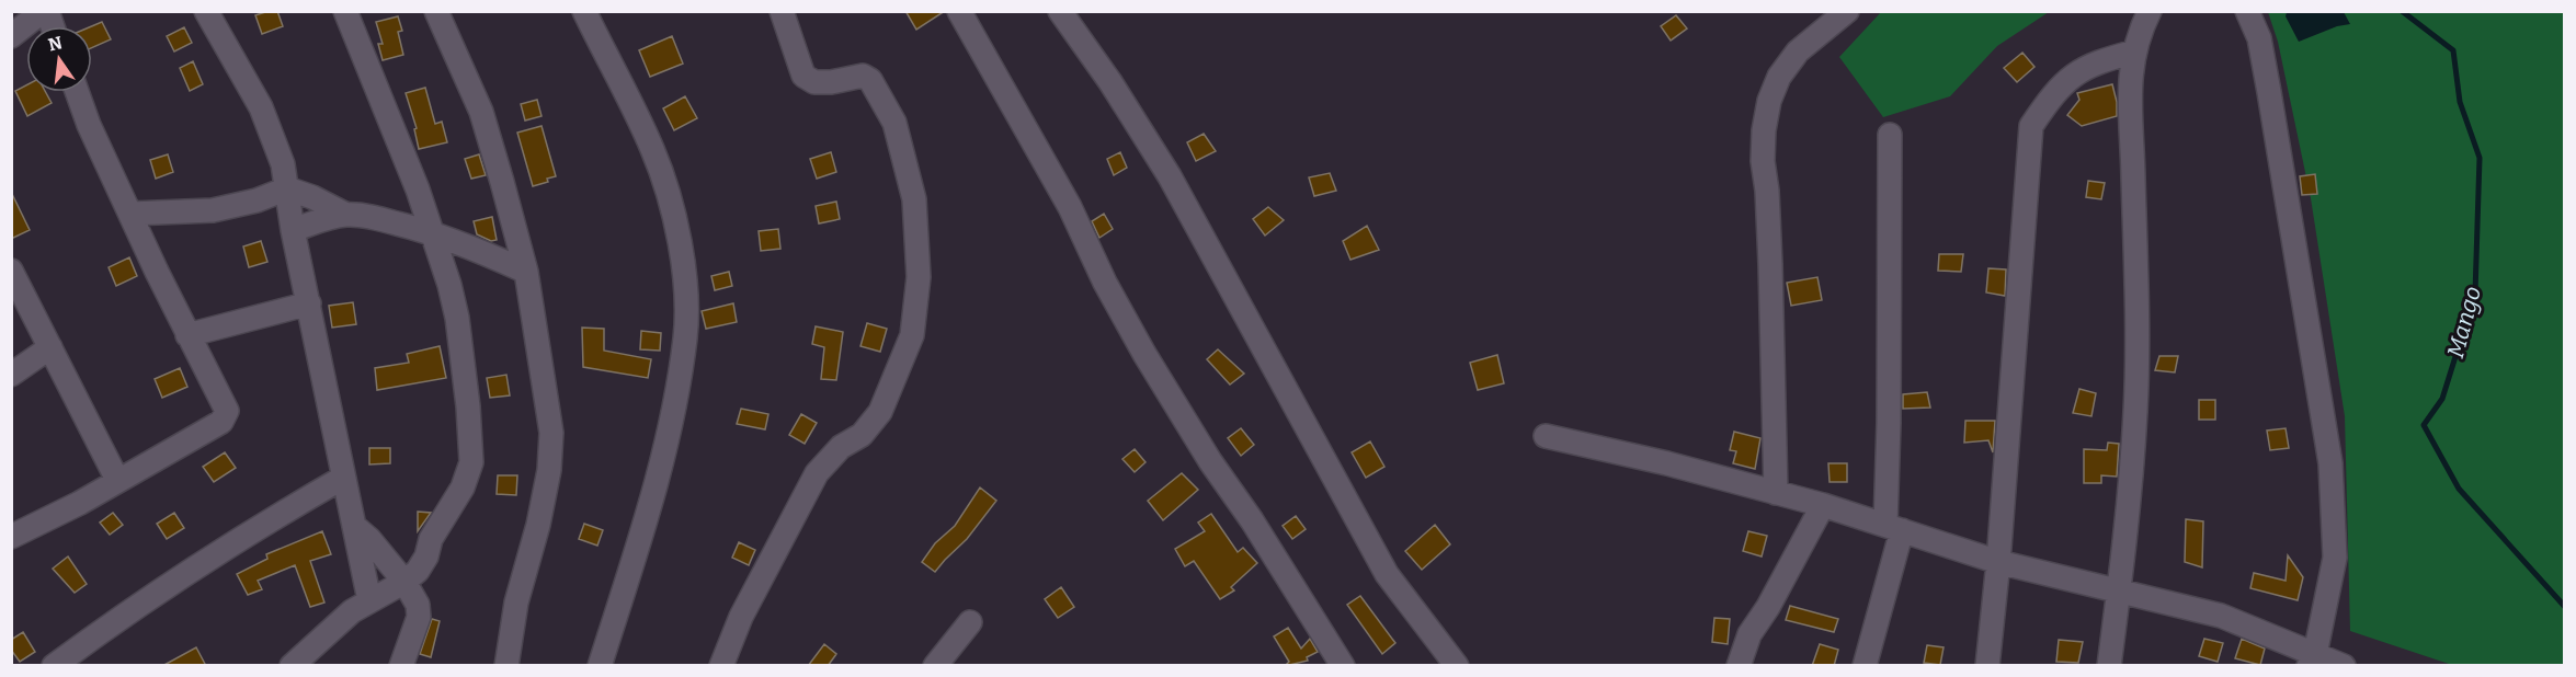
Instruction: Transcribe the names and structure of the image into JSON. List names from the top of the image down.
{
  "water": ["Mango"],
  "north": "top"
}
